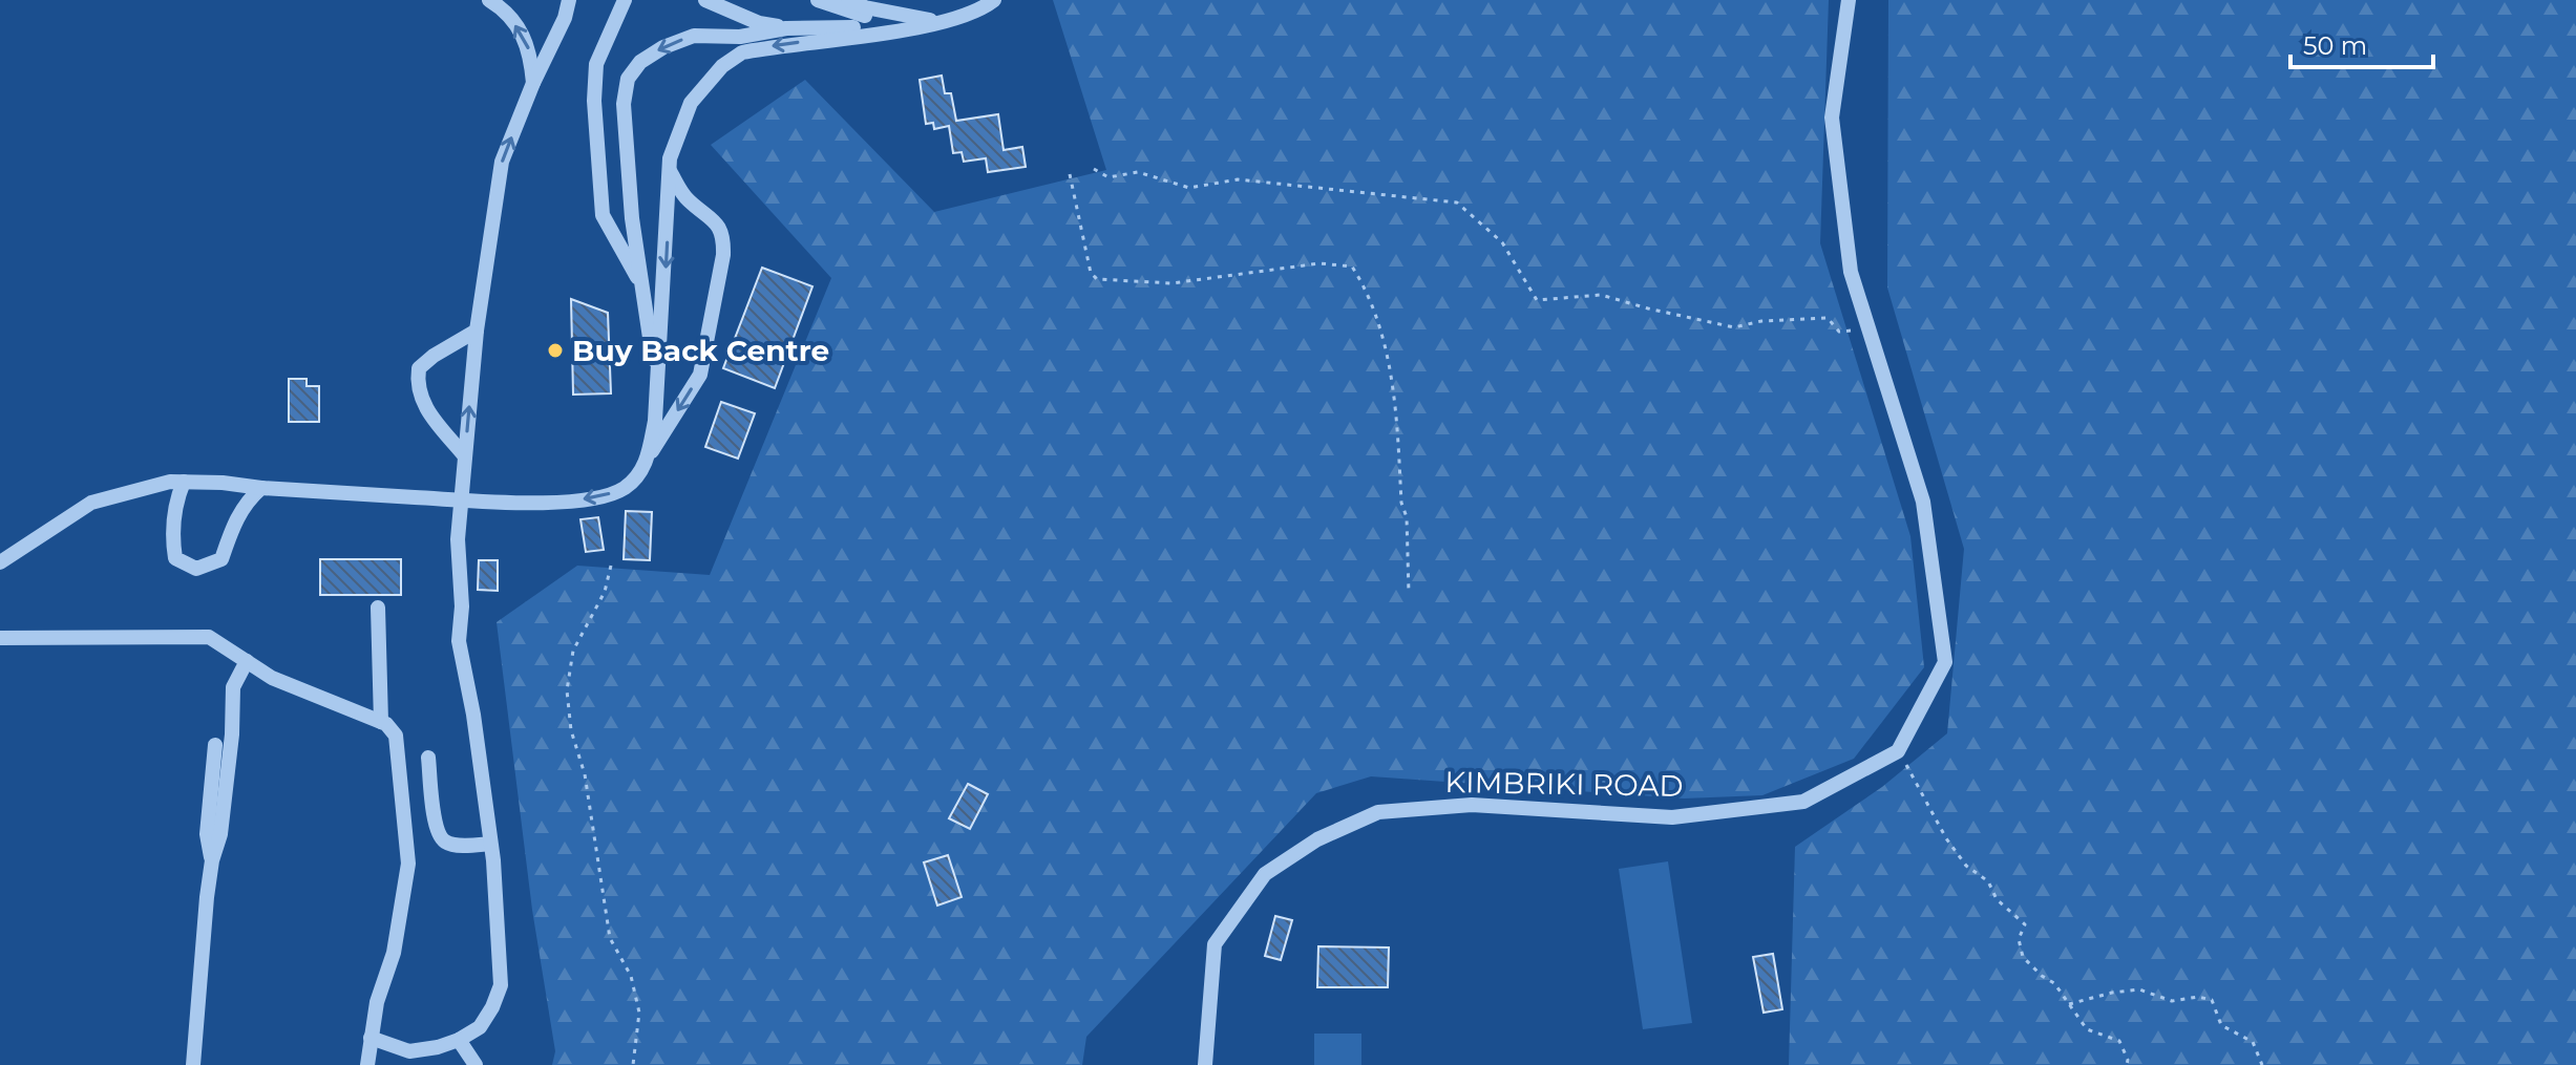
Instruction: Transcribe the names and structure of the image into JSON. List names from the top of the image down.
{
  "streets": {
    "street": ["KIMBRIKI ROAD"]
  },
  "places": ["Buy Back Centre"],
  "scale_bar": "50 m"
}
